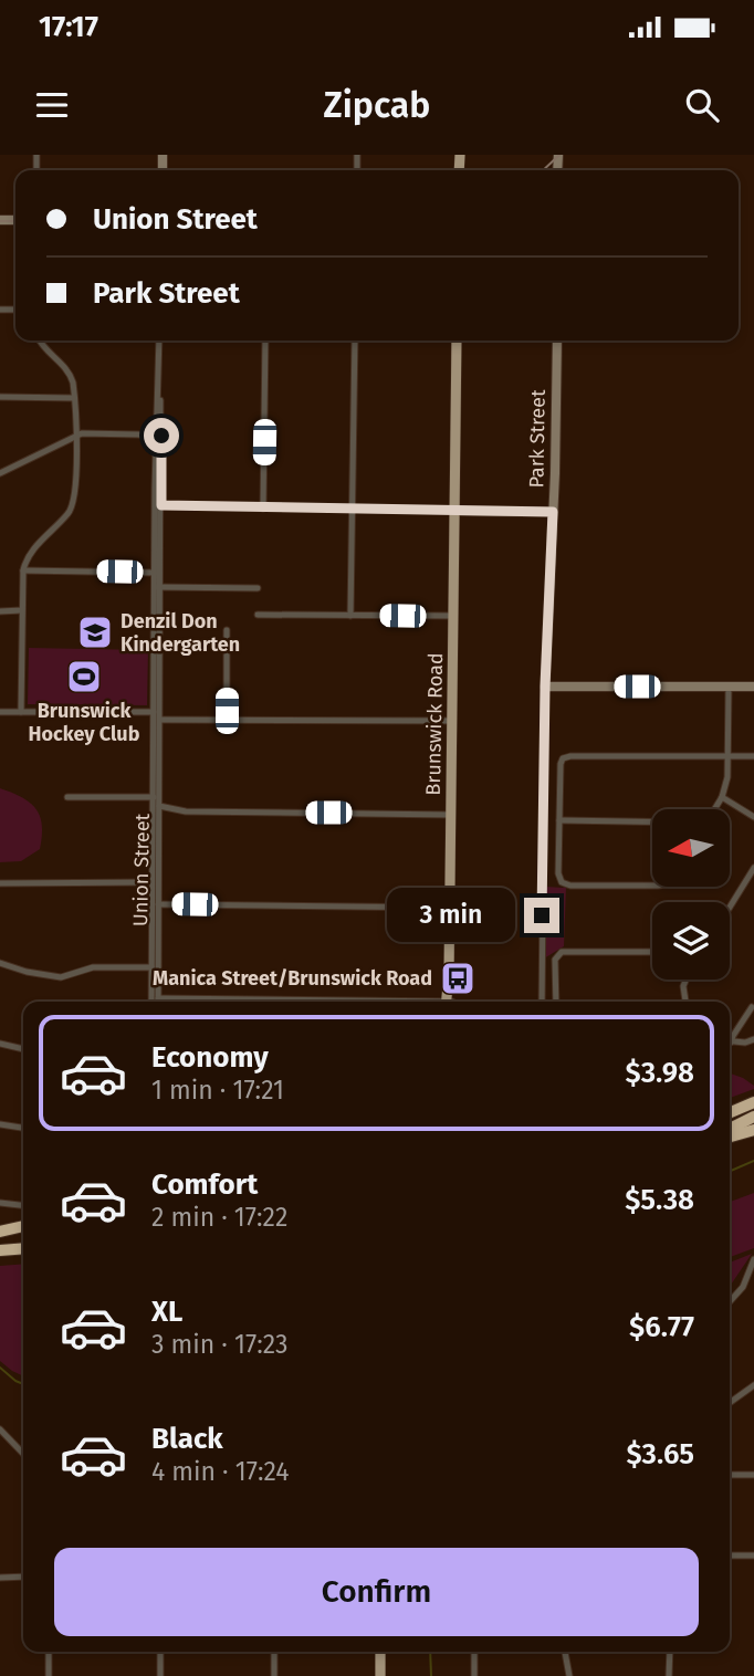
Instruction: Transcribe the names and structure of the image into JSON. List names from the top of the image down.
{
  "streets": {
    "main road": ["Brunswick Road"],
    "street": ["Park Street", "Union Street"]
  },
  "places": {
    "school or university": ["Denzil Don Kindergarten"],
    "sports": ["Brunswick Hockey Club"],
    "bus stop": ["Manica Street/Brunswick Road"]
  },
  "north": "left",
  "page": {
    "status": "17:17",
    "header": "Zipcab",
    "banner": ["Union Street", "Park Street"],
    "bubble": "3 min",
    "list": [
      {
        "name": "Economy",
        "note": "1 min · 17:21",
        "value": "$3.98"
      },
      {
        "name": "Comfort",
        "note": "2 min · 17:22",
        "value": "$5.38"
      },
      {
        "name": "XL",
        "note": "3 min · 17:23",
        "value": "$6.77"
      },
      {
        "name": "Black",
        "note": "4 min · 17:24",
        "value": "$3.65"
      }
    ],
    "buttons": "Confirm"
  }
}
